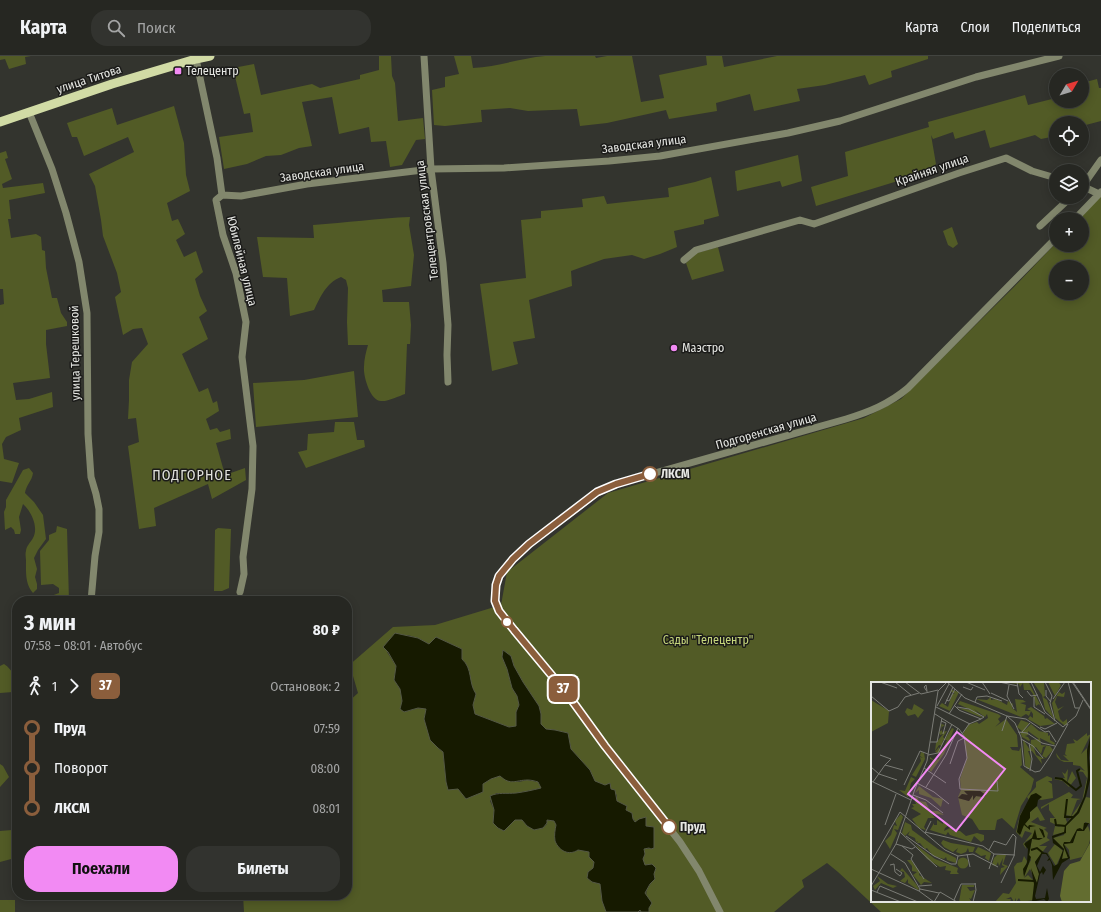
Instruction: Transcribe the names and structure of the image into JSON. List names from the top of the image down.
{
  "streets": {
    "main road": ["улица Титова"],
    "street": [
      "Заводская улица",
      "Крайняя улица",
      "Телецентровская улица",
      "Юбилейная улица",
      "улица Терешковой",
      "Подгоренская улица"
    ]
  },
  "crossings": [
    ["улица Титова", "Юбилейная улица"],
    ["улица Титова", "улица Терешковой"],
    ["Заводская улица", "Телецентровская улица"],
    ["Заводская улица", "Юбилейная улица"]
  ],
  "districts": ["ПОДГОРНОЕ"],
  "parks": ["Сады \"Телецентр\""],
  "places": {
    "transit": ["Телецентр"],
    "other": ["Маэстро", "ЛКСМ", "Пруд"]
  },
  "lines": ["bus line 37"],
  "north": "top right",
  "page": {
    "header": "Карта",
    "search": "Поиск",
    "nav": ["Карта", "Слои", "Поделиться"],
    "on_map": "37",
    "map_buttons": ["+", "−"],
    "heading": ["3 мин", "07:58 – 08:01 · Автобус", "80 ₽"],
    "legs": ["1", "37", "Остановок: 2"],
    "list": [
      {
        "name": "Пруд",
        "value": "07:59"
      },
      {
        "name": "Поворот",
        "value": "08:00"
      },
      {
        "name": "ЛКСМ",
        "value": "08:01"
      }
    ],
    "buttons": ["Поехали", "Билеты"]
  }
}
